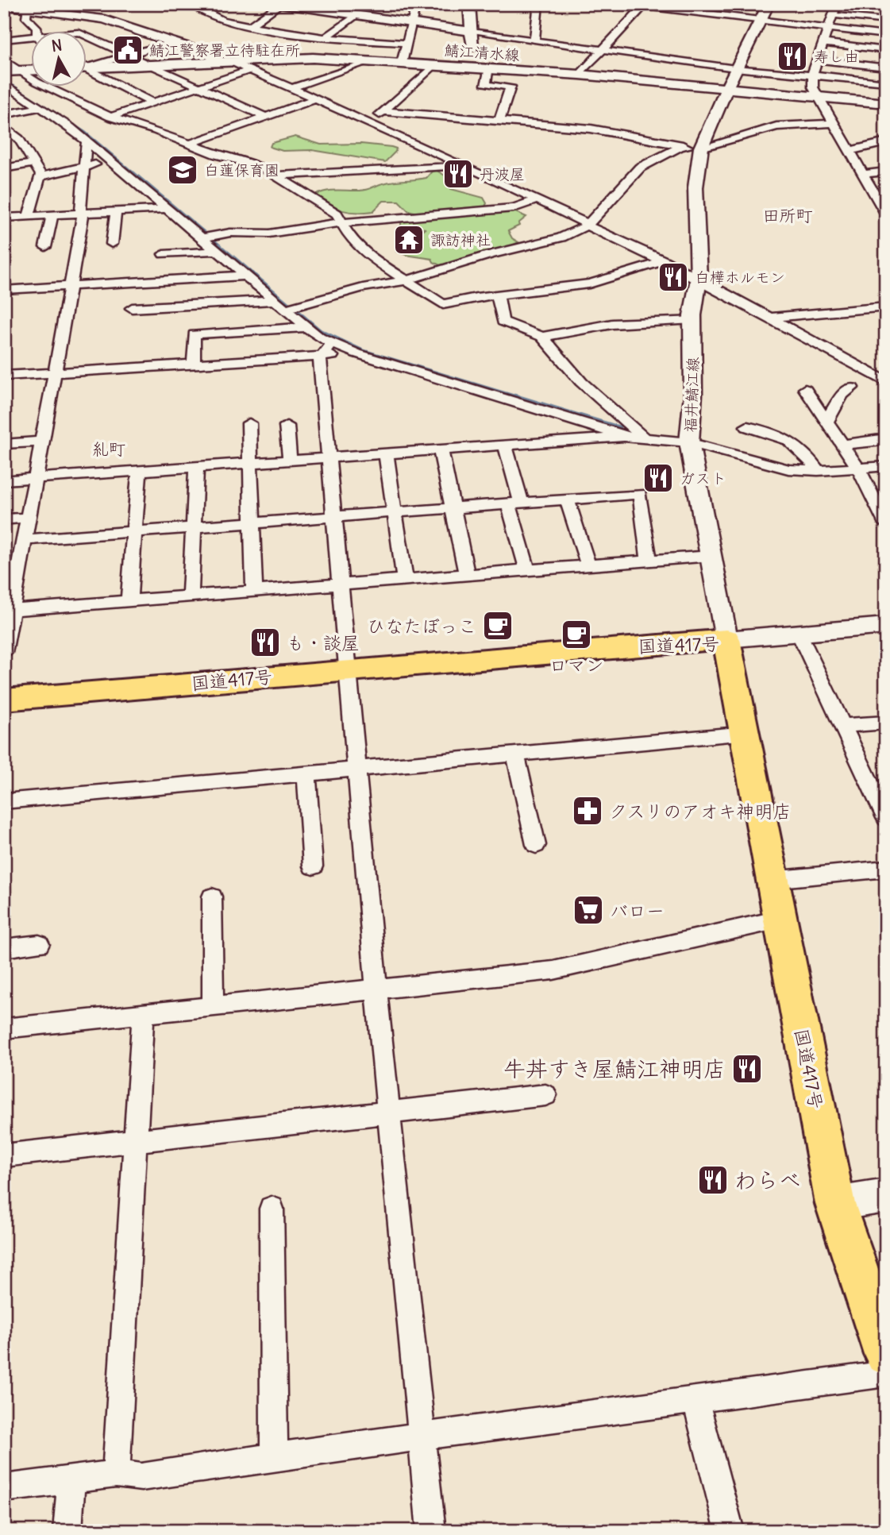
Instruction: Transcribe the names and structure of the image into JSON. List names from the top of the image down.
{
  "streets": {
    "highway": ["国道417号"],
    "main road": ["鯖江清水線", "福井鯖江線"]
  },
  "crossings": [
    ["鯖江清水線", "福井鯖江線"],
    ["福井鯖江線", "国道417号"]
  ],
  "districts": ["田所町", "糺町"],
  "places": {
    "public building": ["鯖江警察署立待駐在所"],
    "restaurant": [
      "寿し由",
      "丹波屋",
      "白樺ホルモン",
      "ガスト",
      "も・談屋",
      "牛丼すき屋鯖江神明店",
      "わらべ"
    ],
    "school or university": ["白蓮保育園"],
    "temple": ["諏訪神社"],
    "cafe": ["ひなたぼっこ", "ロマン"],
    "pharmacy": ["クスリのアオキ神明店"],
    "supermarket": ["バロー"]
  },
  "north": "top"
}
